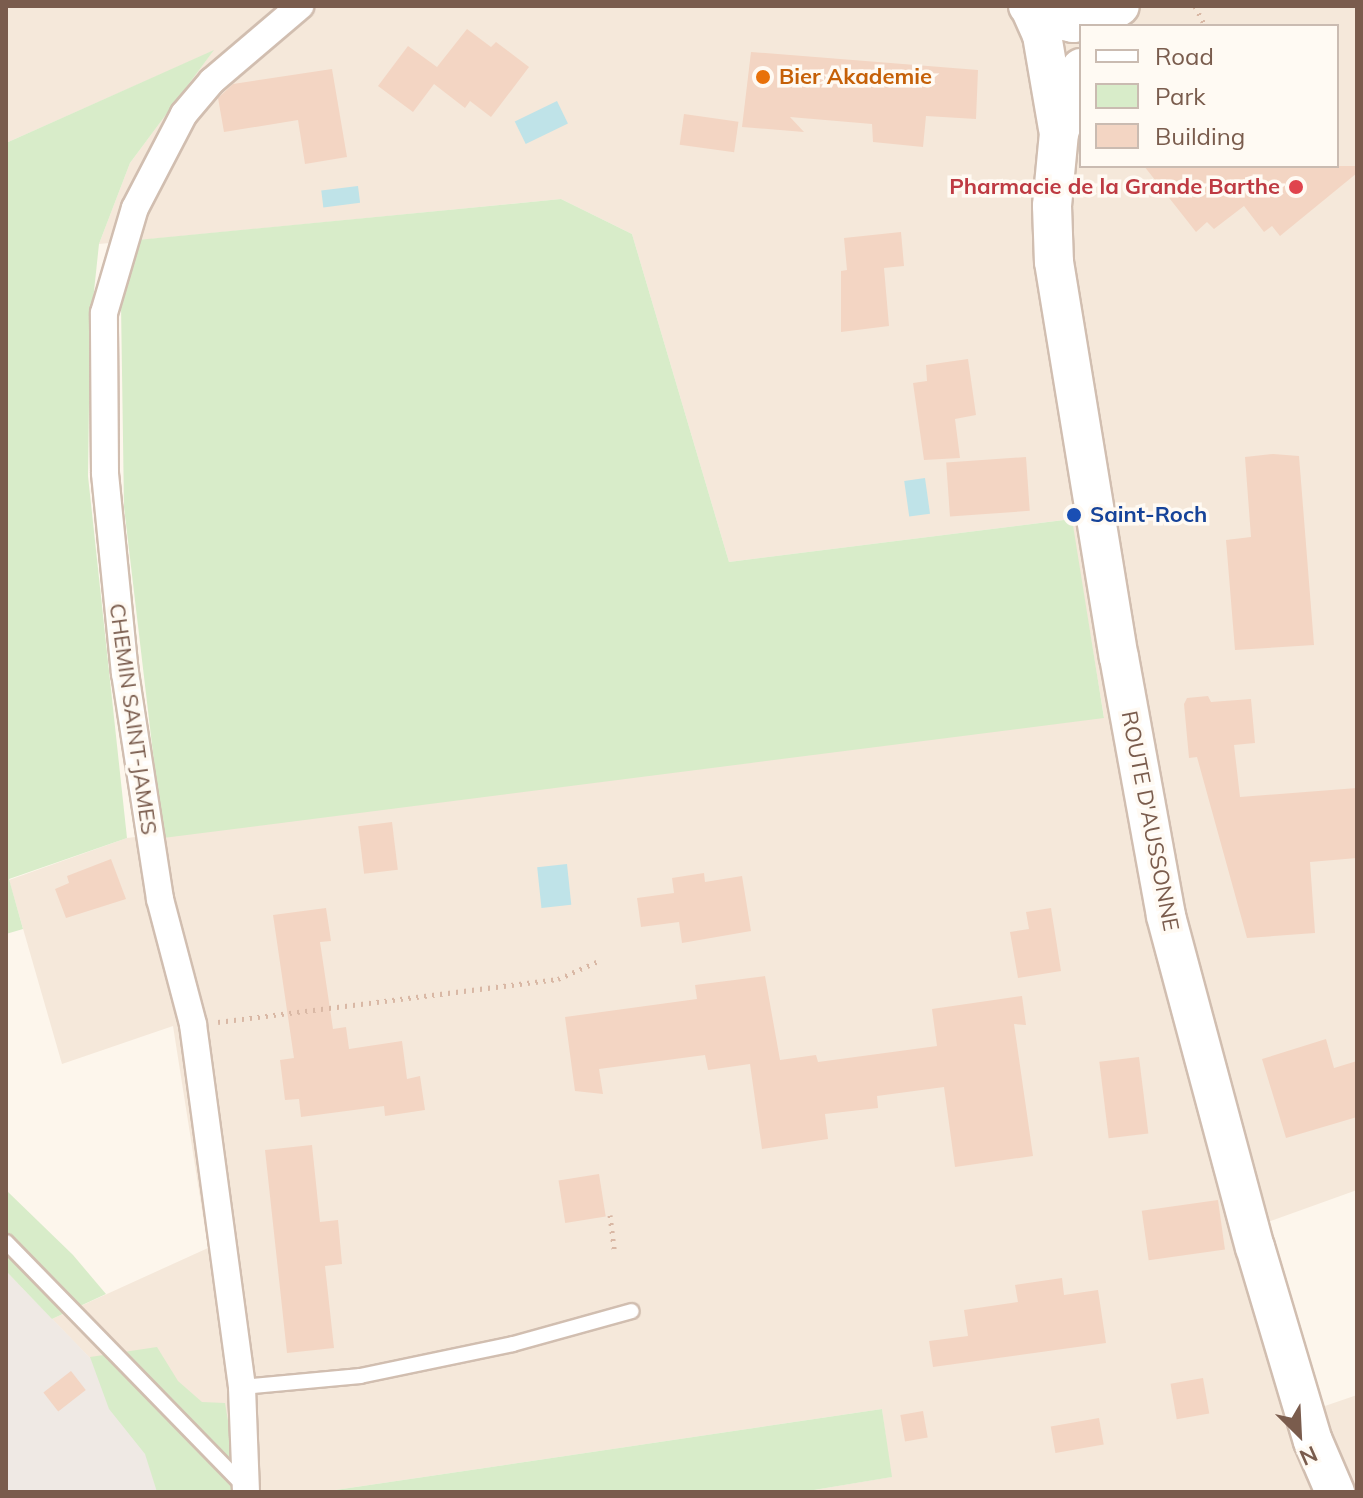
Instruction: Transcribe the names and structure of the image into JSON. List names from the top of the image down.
{
  "streets": {
    "main road": ["ROUTE D'AUSSONNE"],
    "street": ["CHEMIN SAINT-JAMES"]
  },
  "places": ["Bier Akademie", "Pharmacie de la Grande Barthe", "Saint-Roch"],
  "legend": ["Road", "Park", "Building"],
  "north": "bottom right"
}
